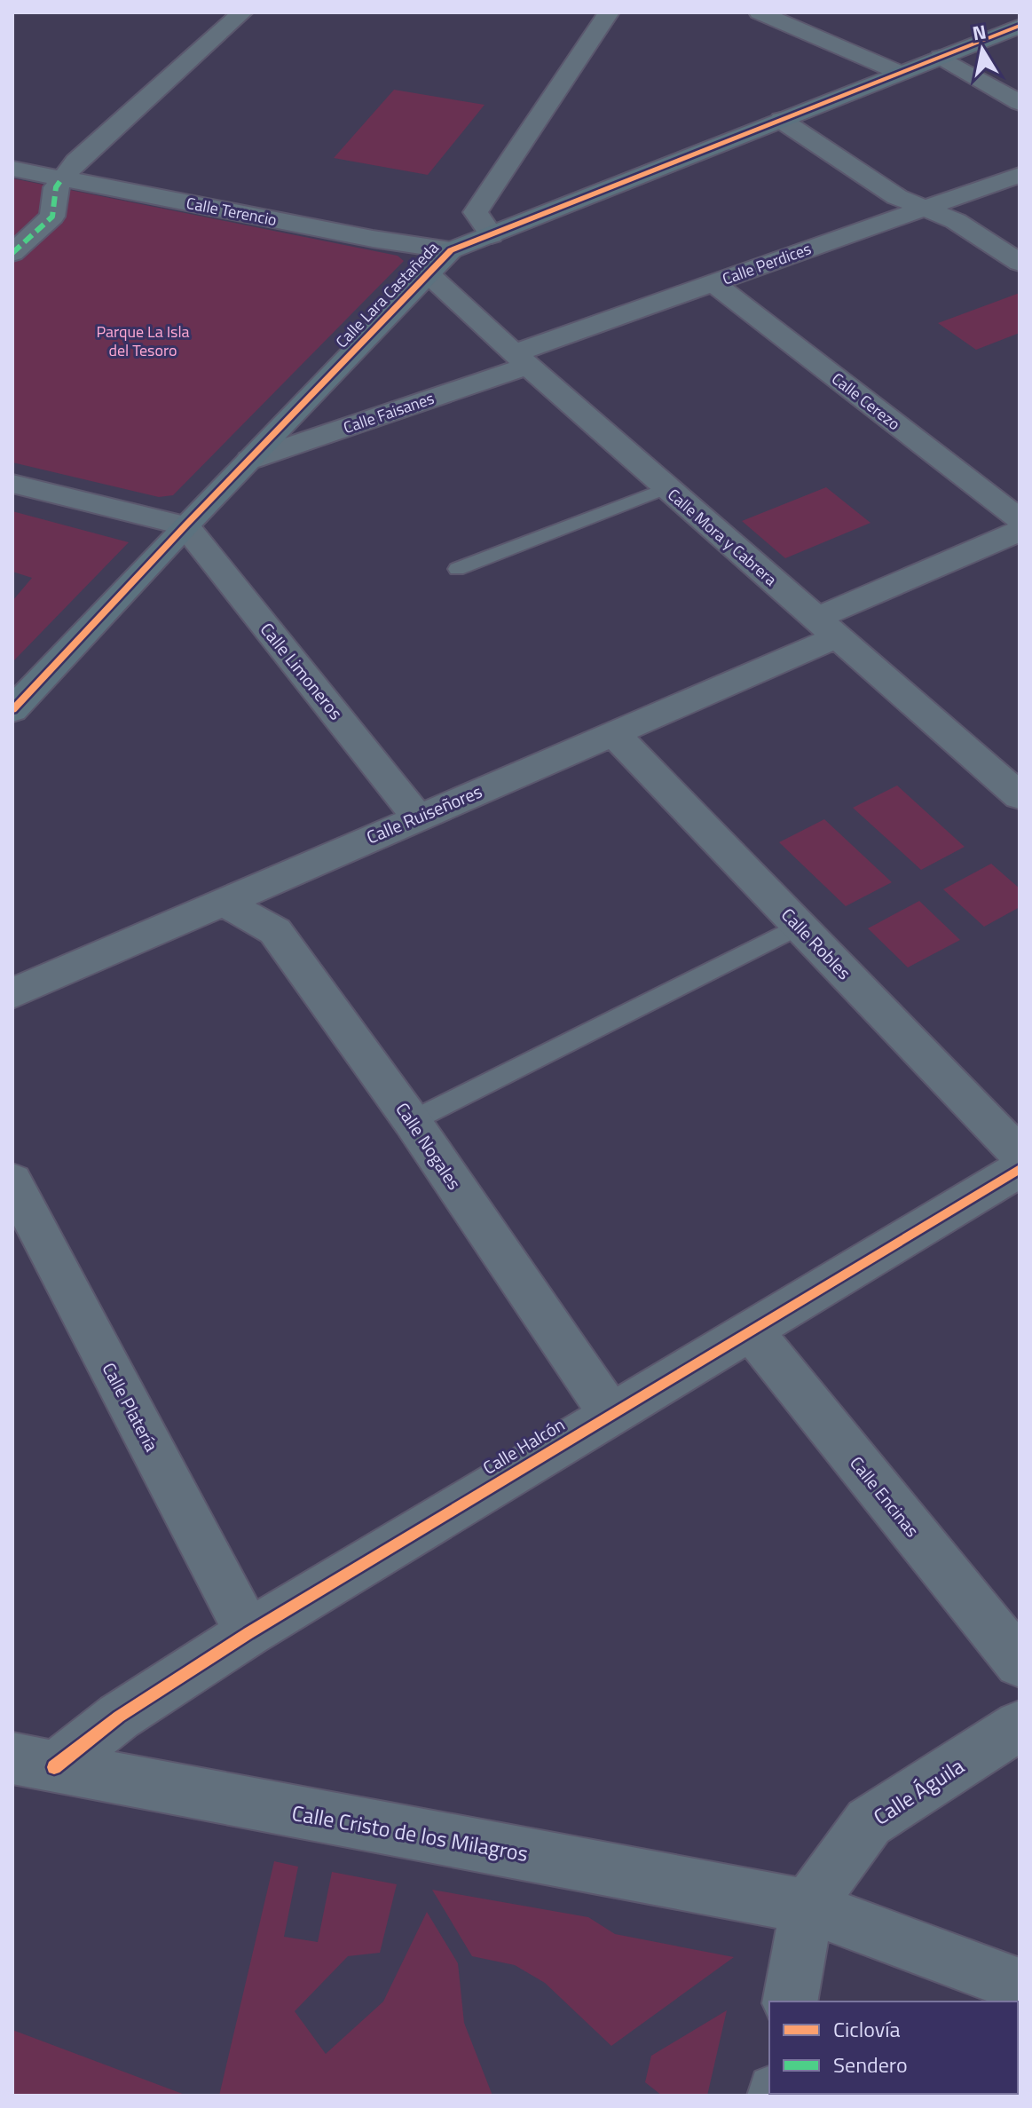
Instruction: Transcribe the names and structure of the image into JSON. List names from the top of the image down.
{
  "streets": {
    "street": [
      "Calle Terencio",
      "Calle Perdices",
      "Calle Lara Castañeda",
      "Calle Cerezo",
      "Calle Faisanes",
      "Calle Mora y Cabrera",
      "Calle Limoneros",
      "Calle Ruiseñores",
      "Calle Robles",
      "Calle Nogales",
      "Calle Platería",
      "Calle Halcón",
      "Calle Encinas",
      "Calle Águila",
      "Calle Cristo de los Milagros"
    ]
  },
  "crossings": [
    ["Calle Terencio", "Calle Lara Castañeda"],
    ["Calle Perdices", "Calle Cerezo"],
    ["Calle Perdices", "Calle Faisanes"],
    ["Calle Perdices", "Calle Mora y Cabrera"],
    ["Calle Lara Castañeda", "Calle Faisanes"],
    ["Calle Lara Castañeda", "Calle Mora y Cabrera"],
    ["Calle Lara Castañeda", "Calle Limoneros"],
    ["Calle Faisanes", "Calle Mora y Cabrera"],
    ["Calle Mora y Cabrera", "Calle Ruiseñores"],
    ["Calle Limoneros", "Calle Ruiseñores"],
    ["Calle Ruiseñores", "Calle Robles"],
    ["Calle Ruiseñores", "Calle Nogales"],
    ["Calle Nogales", "Calle Halcón"],
    ["Calle Platería", "Calle Halcón"],
    ["Calle Halcón", "Calle Encinas"],
    ["Calle Halcón", "Calle Cristo de los Milagros"],
    ["Calle Águila", "Calle Cristo de los Milagros"]
  ],
  "parks": ["Parque La Isla del Tesoro"],
  "legend": ["Ciclovía", "Sendero"],
  "north": "top"
}
